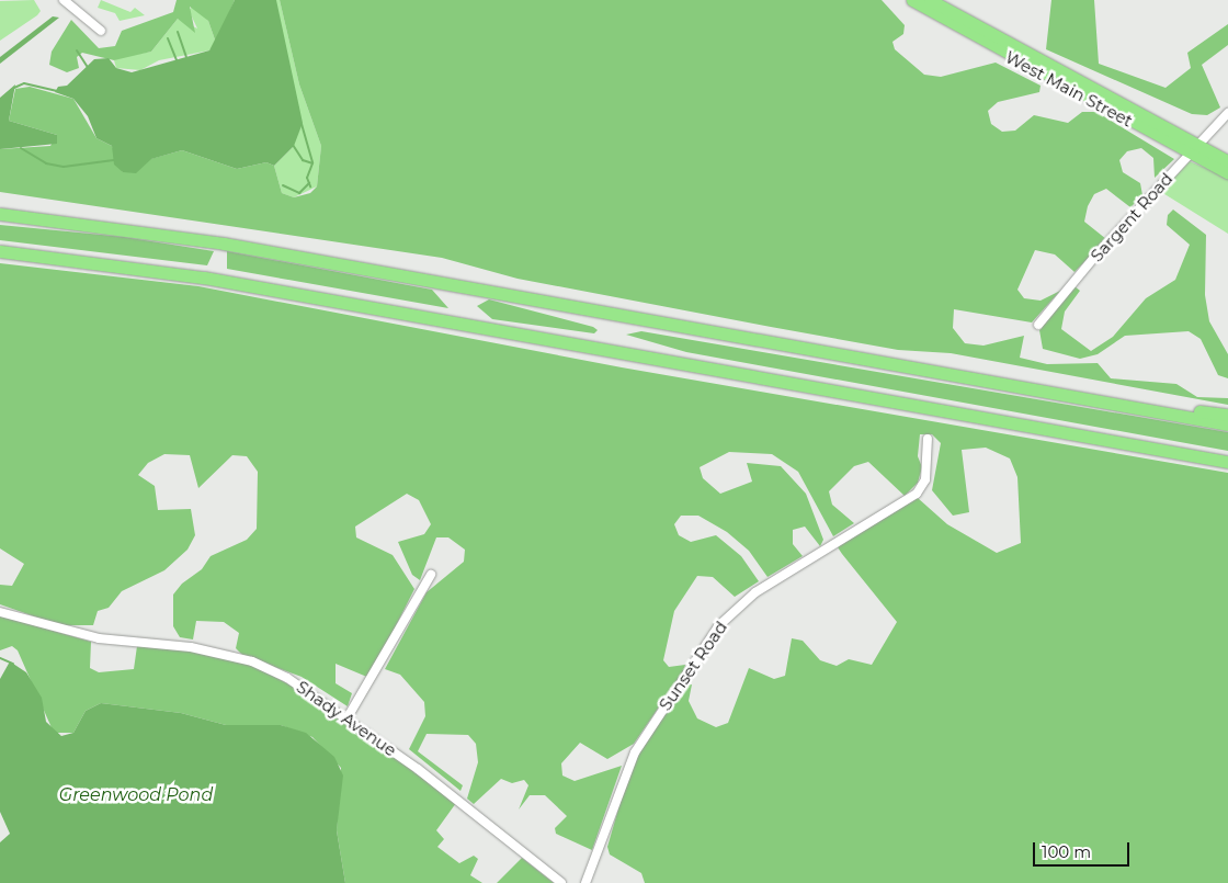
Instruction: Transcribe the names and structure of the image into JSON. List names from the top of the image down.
{
  "streets": {
    "highway": ["West Main Street"],
    "street": ["Sargent Road", "Sunset Road", "Shady Avenue"]
  },
  "crossings": [
    ["West Main Street", "Sargent Road"]
  ],
  "water": ["Greenwood Pond"],
  "scale_bar": "100 m"
}
